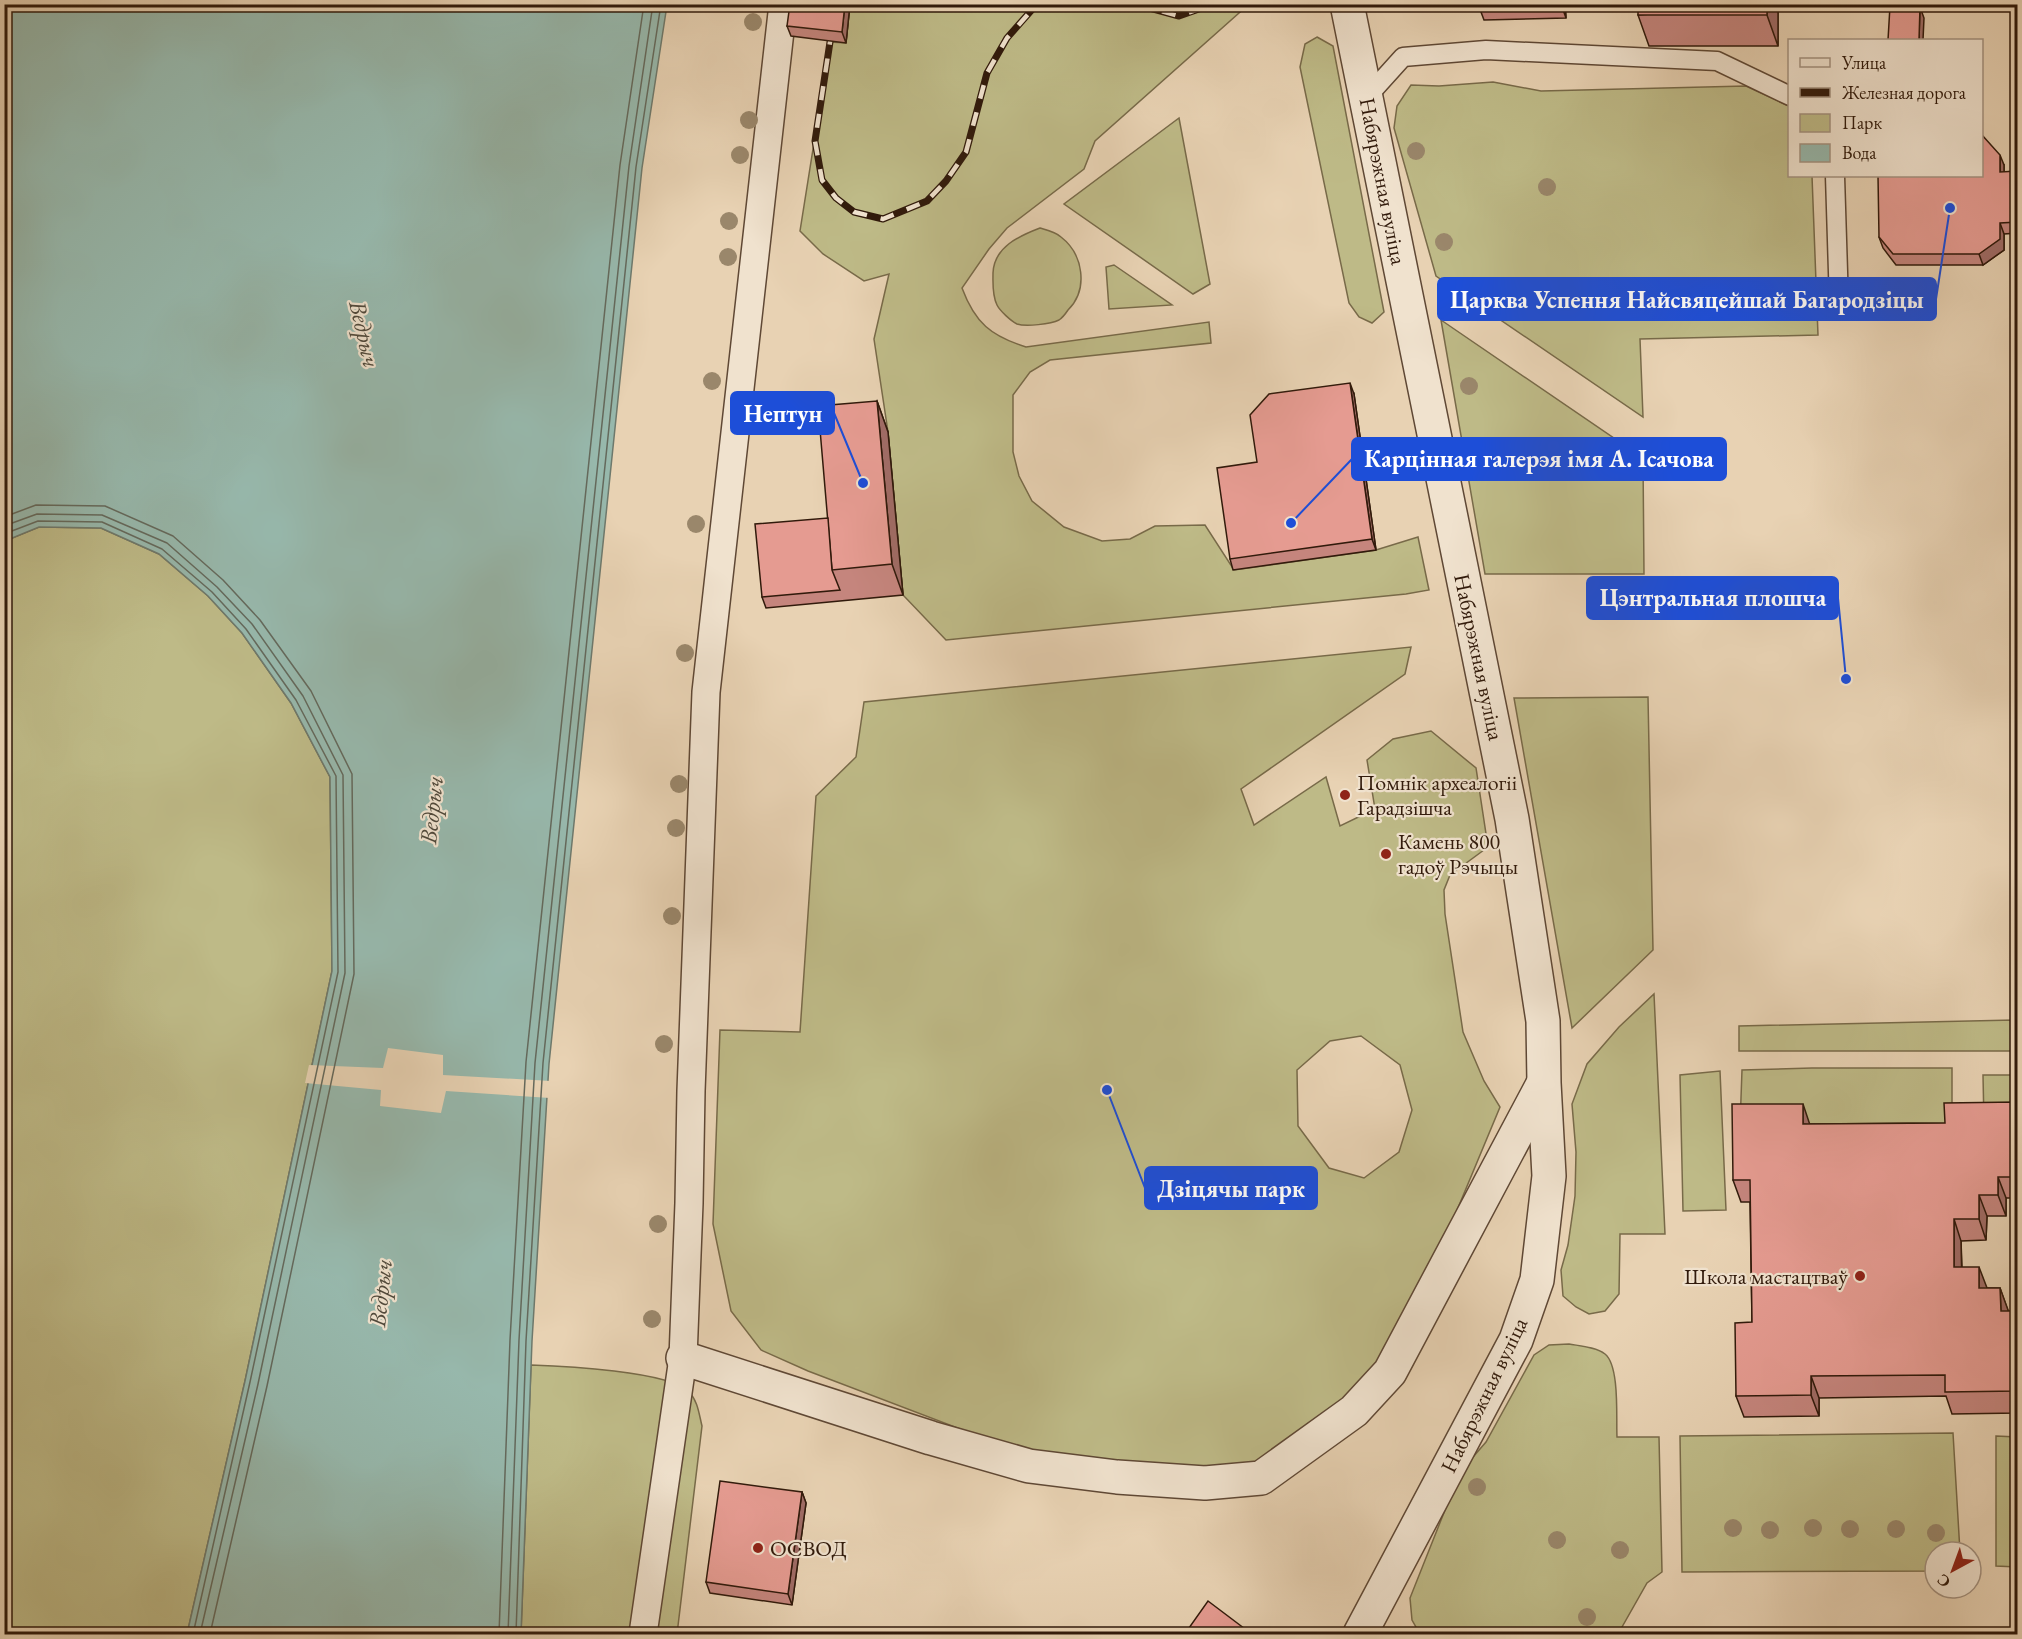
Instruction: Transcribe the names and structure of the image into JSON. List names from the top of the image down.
{
  "streets": {
    "street": ["Набярэжная вуліца"]
  },
  "water": ["Ведрыч"],
  "places": [
    "Царква Успення Найсвяцейшай Багародзіцы",
    "Нептун",
    "Карцінная галерэя імя А. Ісачова",
    "Цэнтральная плошча",
    "Помнік археалогіі Гарадзішча",
    "Камень 800 гадоў Рэчыцы",
    "Дзіцячы парк",
    "Школа мастацтваў",
    "ОСВОД"
  ],
  "legend": [
    "Улица",
    "Железная дорога",
    "Парк",
    "Вода"
  ],
  "north": "bottom left"
}
